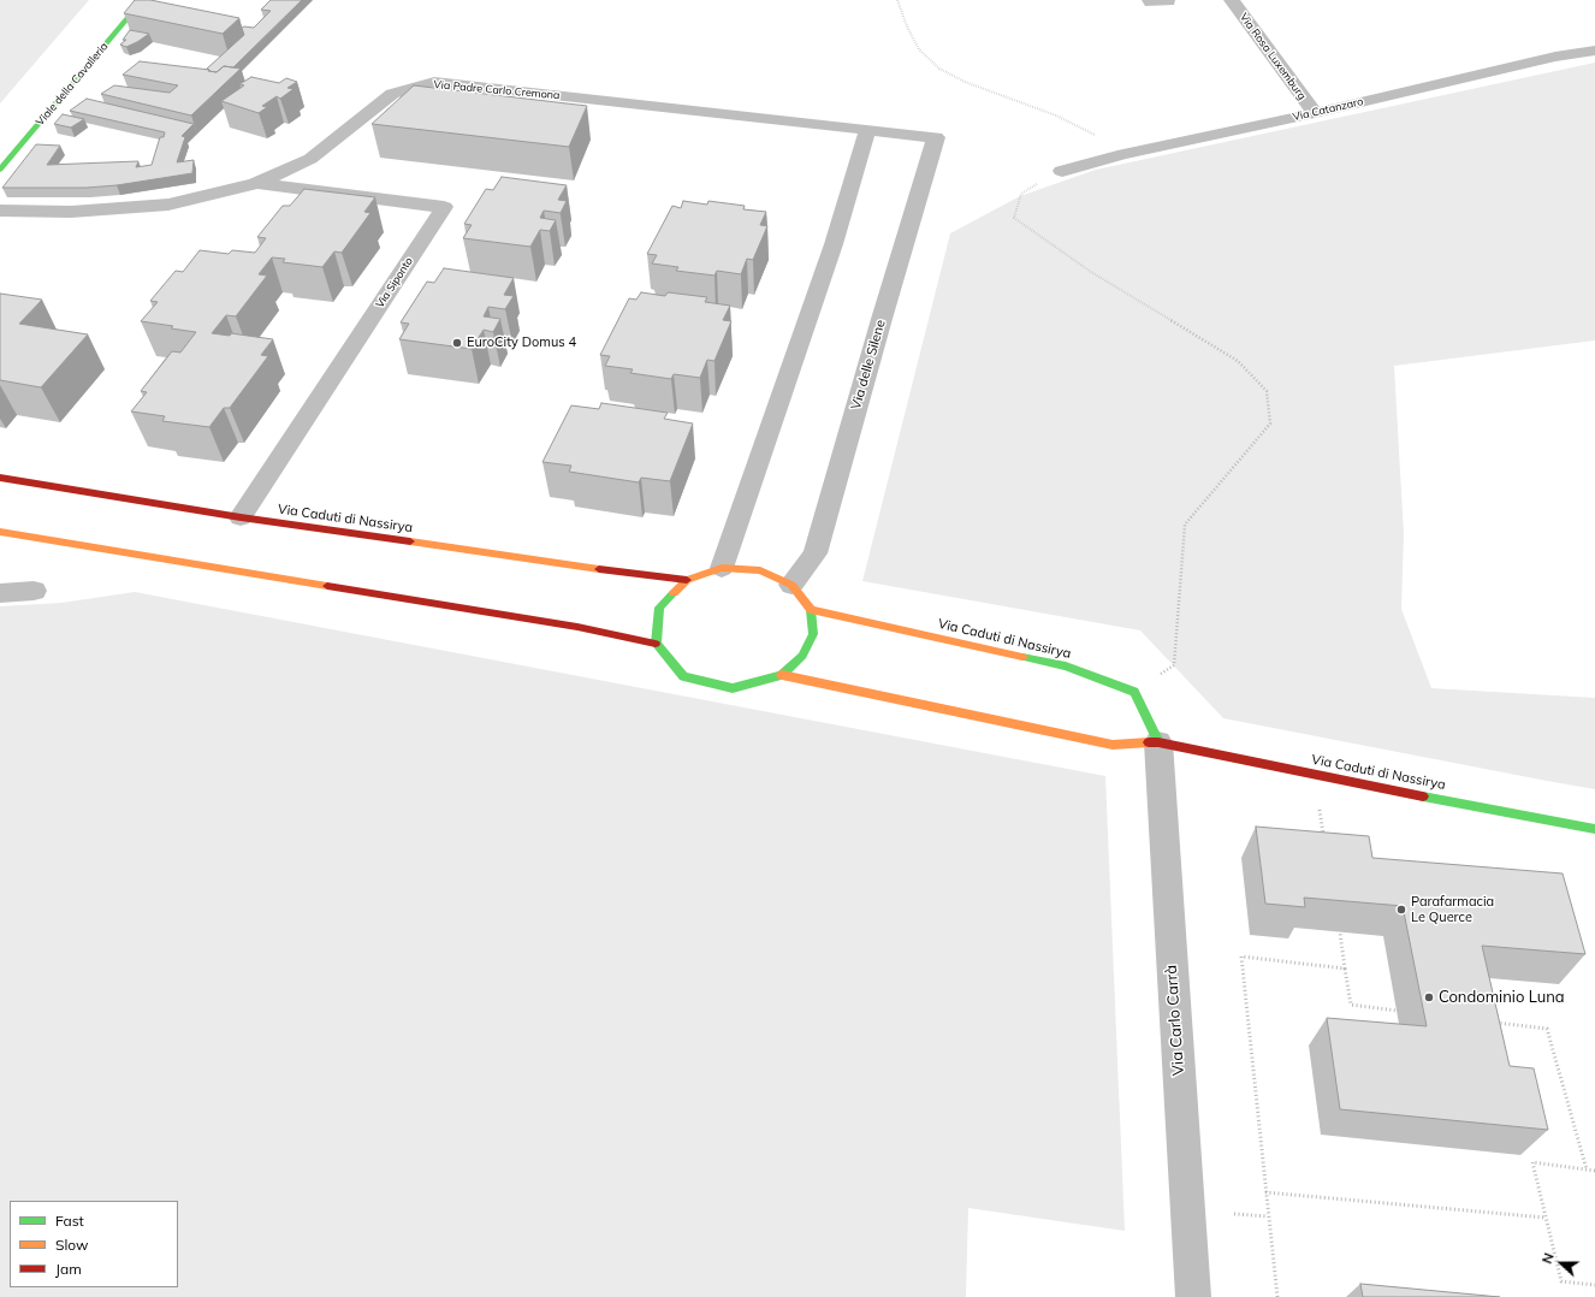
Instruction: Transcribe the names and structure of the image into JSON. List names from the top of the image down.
{
  "streets": {
    "street": [
      "Via Rosa Luxemburg",
      "Viale della Cavalleria",
      "Via Padre Carlo Cremona",
      "Via Catanzaro",
      "Via Siponto",
      "Via delle Silene",
      "Via Caduti di Nassirya",
      "Via Carlo Carrà"
    ]
  },
  "crossings": [
    ["Via Rosa Luxemburg", "Via Catanzaro"],
    ["Via Padre Carlo Cremona", "Via Siponto"],
    ["Via Padre Carlo Cremona", "Via delle Silene"],
    ["Via Siponto", "Via Caduti di Nassirya"],
    ["Via delle Silene", "Via Caduti di Nassirya"],
    ["Via Caduti di Nassirya", "Via Carlo Carrà"]
  ],
  "places": ["EuroCity Domus 4", "Parafarmacia Le Querce", "Condominio Luna"],
  "legend": ["Fast", "Slow", "Jam"],
  "north": "left"
}
